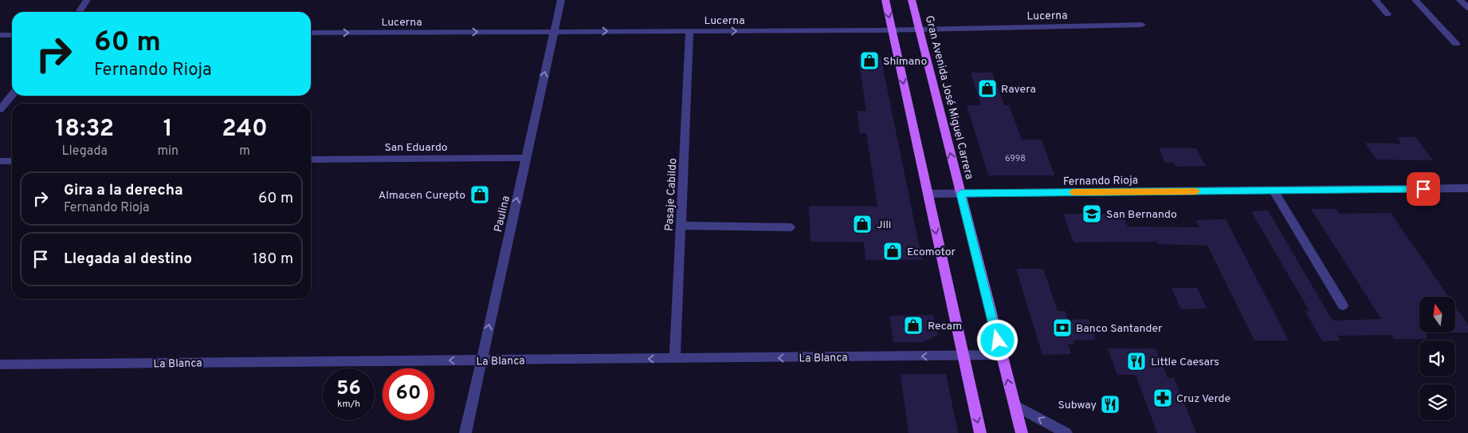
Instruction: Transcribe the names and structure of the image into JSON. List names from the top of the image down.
{
  "streets": {
    "main road": ["Gran Avenida José Miguel Carrera"],
    "street": [
      "Lucerna",
      "San Eduardo",
      "Fernando Rioja",
      "Pasaje Cabildo",
      "Paulina",
      "La Blanca"
    ]
  },
  "crossings": [
    ["Lucerna", "Gran Avenida José Miguel Carrera"],
    ["Lucerna", "Pasaje Cabildo"],
    ["Lucerna", "Paulina"],
    ["Gran Avenida José Miguel Carrera", "Fernando Rioja"],
    ["Gran Avenida José Miguel Carrera", "La Blanca"],
    ["San Eduardo", "Paulina"],
    ["Pasaje Cabildo", "La Blanca"],
    ["Paulina", "La Blanca"]
  ],
  "one_way": ["Lucerna", "Paulina", "La Blanca"],
  "places": {
    "shop": [
      "Shimano",
      "Ravera",
      "Almacen Curepto",
      "Jili",
      "Ecomotor",
      "Recam"
    ],
    "school or university": ["San Bernando"],
    "bank": ["Banco Santander"],
    "restaurant": ["Little Caesars", "Subway"],
    "pharmacy": ["Cruz Verde"]
  },
  "house_numbers": ["6998"],
  "north": "top",
  "page": {
    "turn": ["60 m", "Fernando Rioja"],
    "eta": [
      "18:32",
      "Llegada",
      "1",
      "min",
      "240",
      "m"
    ],
    "list": [
      {
        "name": "Gira a la derecha",
        "note": "Fernando Rioja",
        "value": "60 m"
      },
      {
        "name": "Llegada al destino",
        "value": "180 m"
      }
    ],
    "speed": "56 km/h",
    "limit": "60"
  }
}
